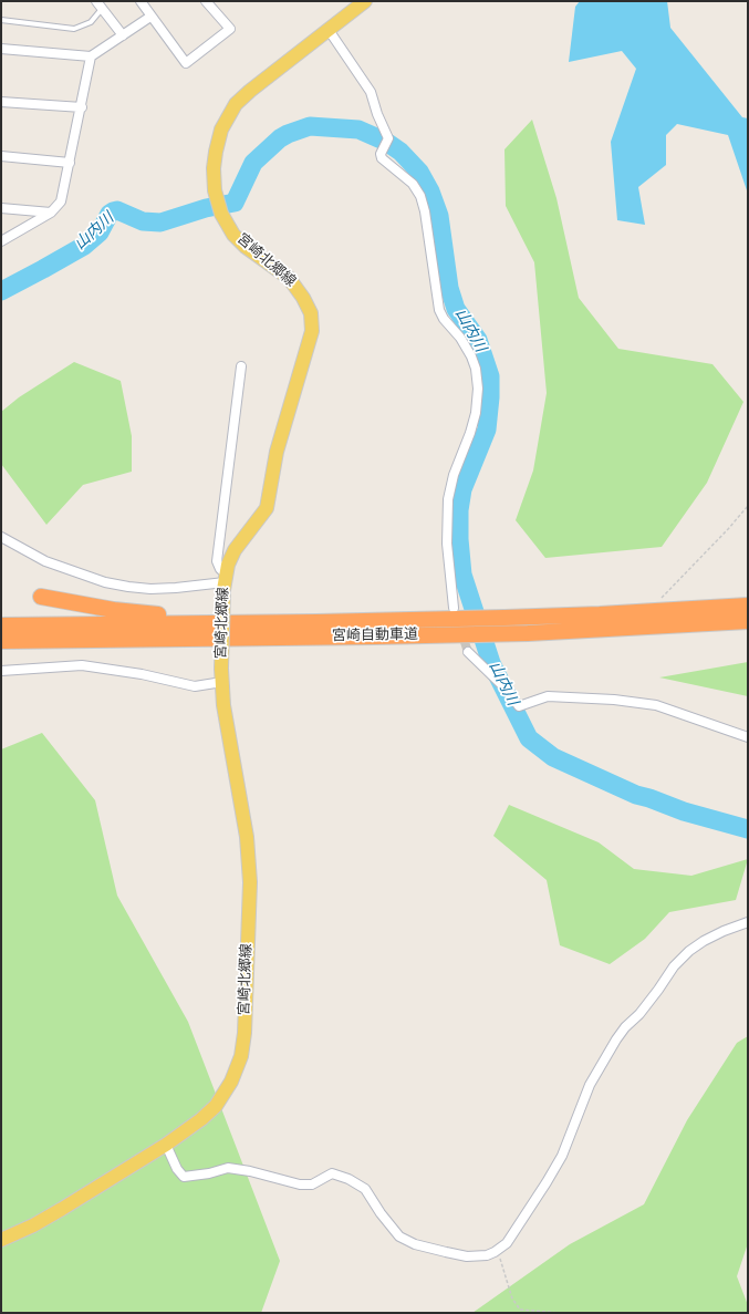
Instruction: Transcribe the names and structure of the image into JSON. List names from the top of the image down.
{
  "streets": {
    "highway": ["宮崎自動車道"],
    "main road": ["宮崎北郷線"]
  },
  "water": ["山内川"]
}
